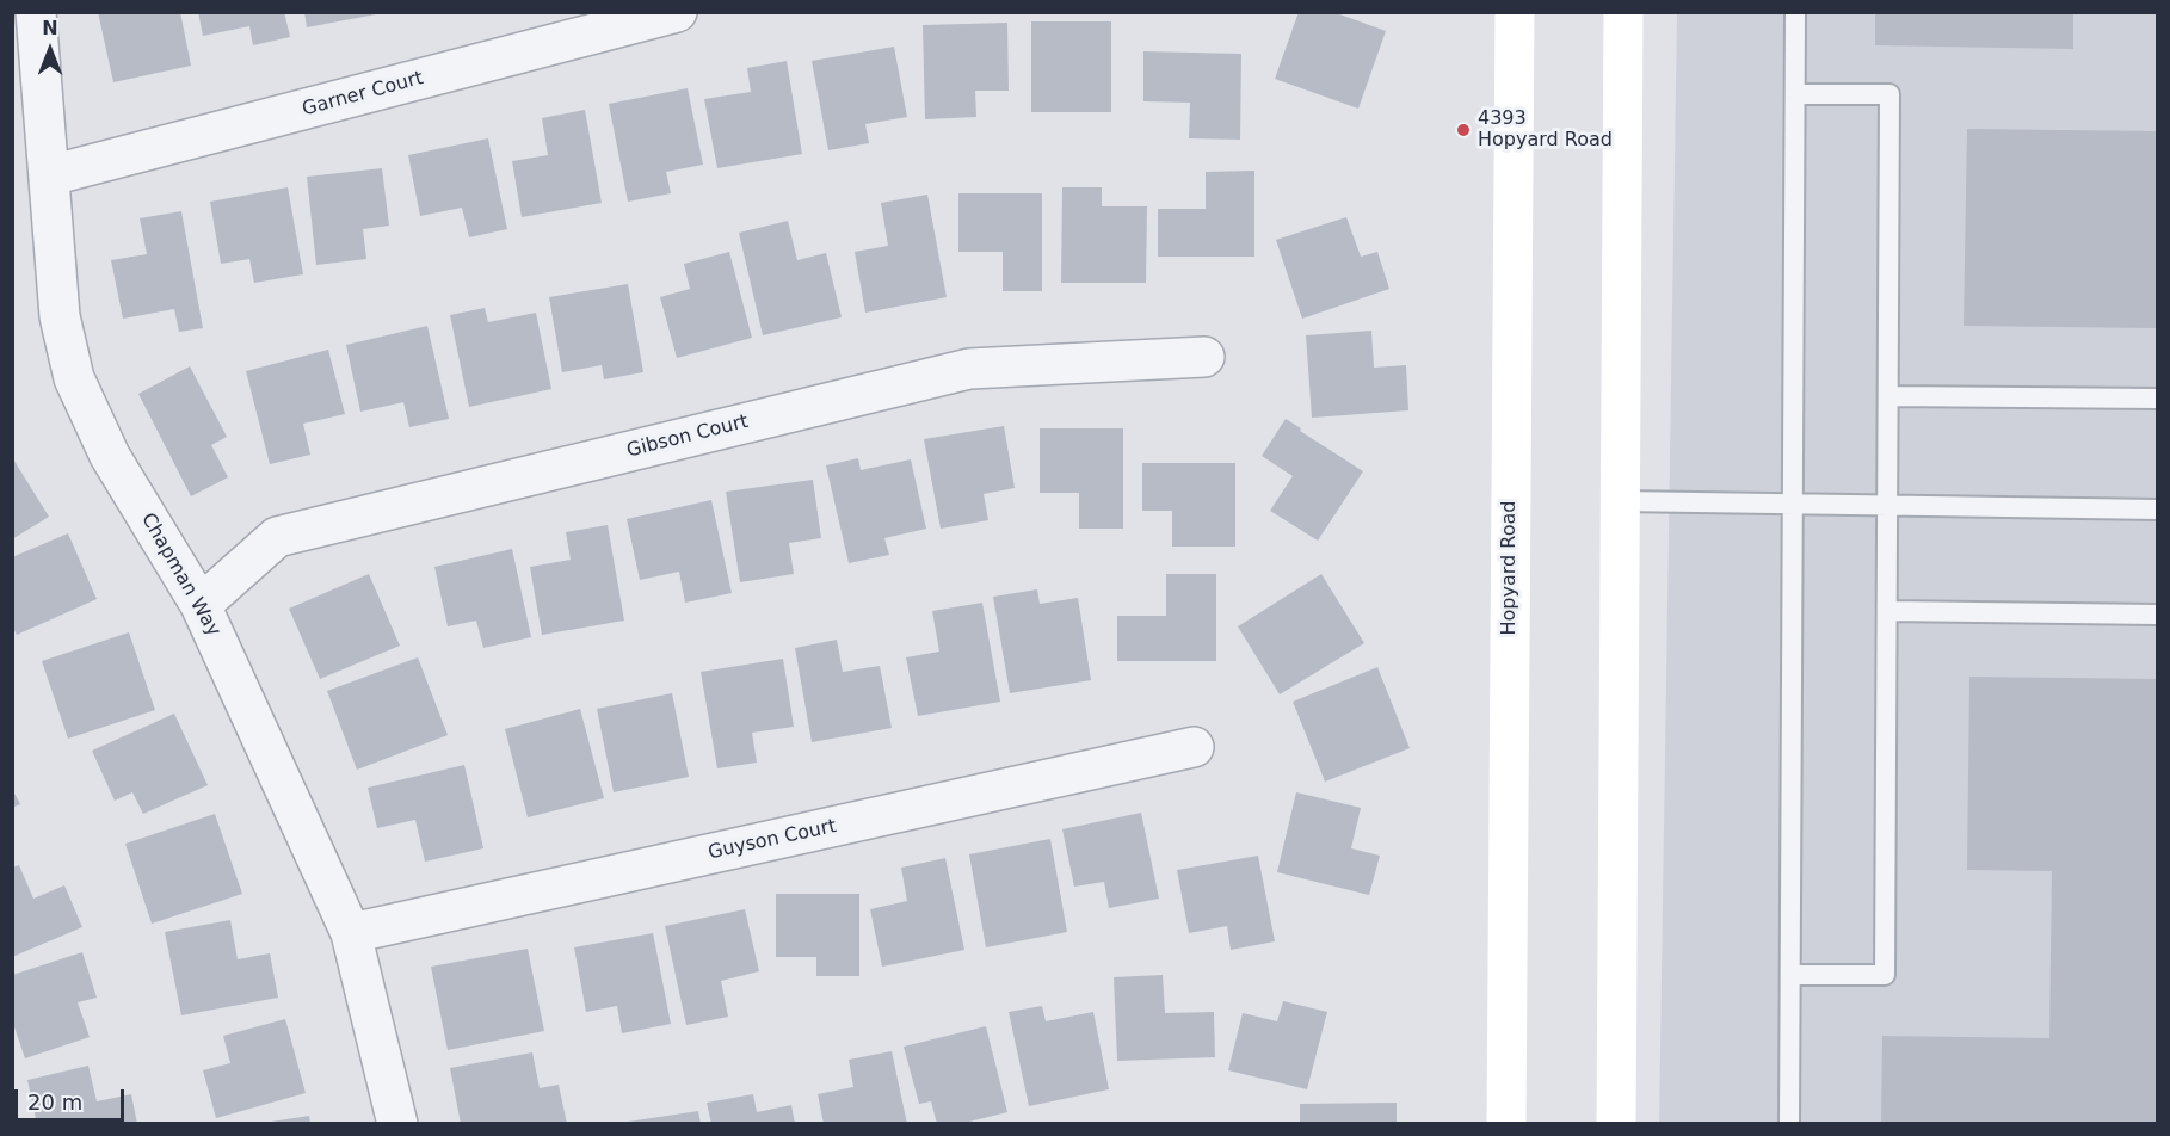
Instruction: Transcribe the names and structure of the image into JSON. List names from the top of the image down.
{
  "streets": {
    "main road": ["Hopyard Road"],
    "street": [
      "Garner Court",
      "Gibson Court",
      "Chapman Way",
      "Guyson Court"
    ]
  },
  "crossings": [
    ["Garner Court", "Chapman Way"],
    ["Gibson Court", "Chapman Way"],
    ["Chapman Way", "Guyson Court"]
  ],
  "places": ["4393 Hopyard Road"],
  "scale_bar": "20 m",
  "north": "top"
}
